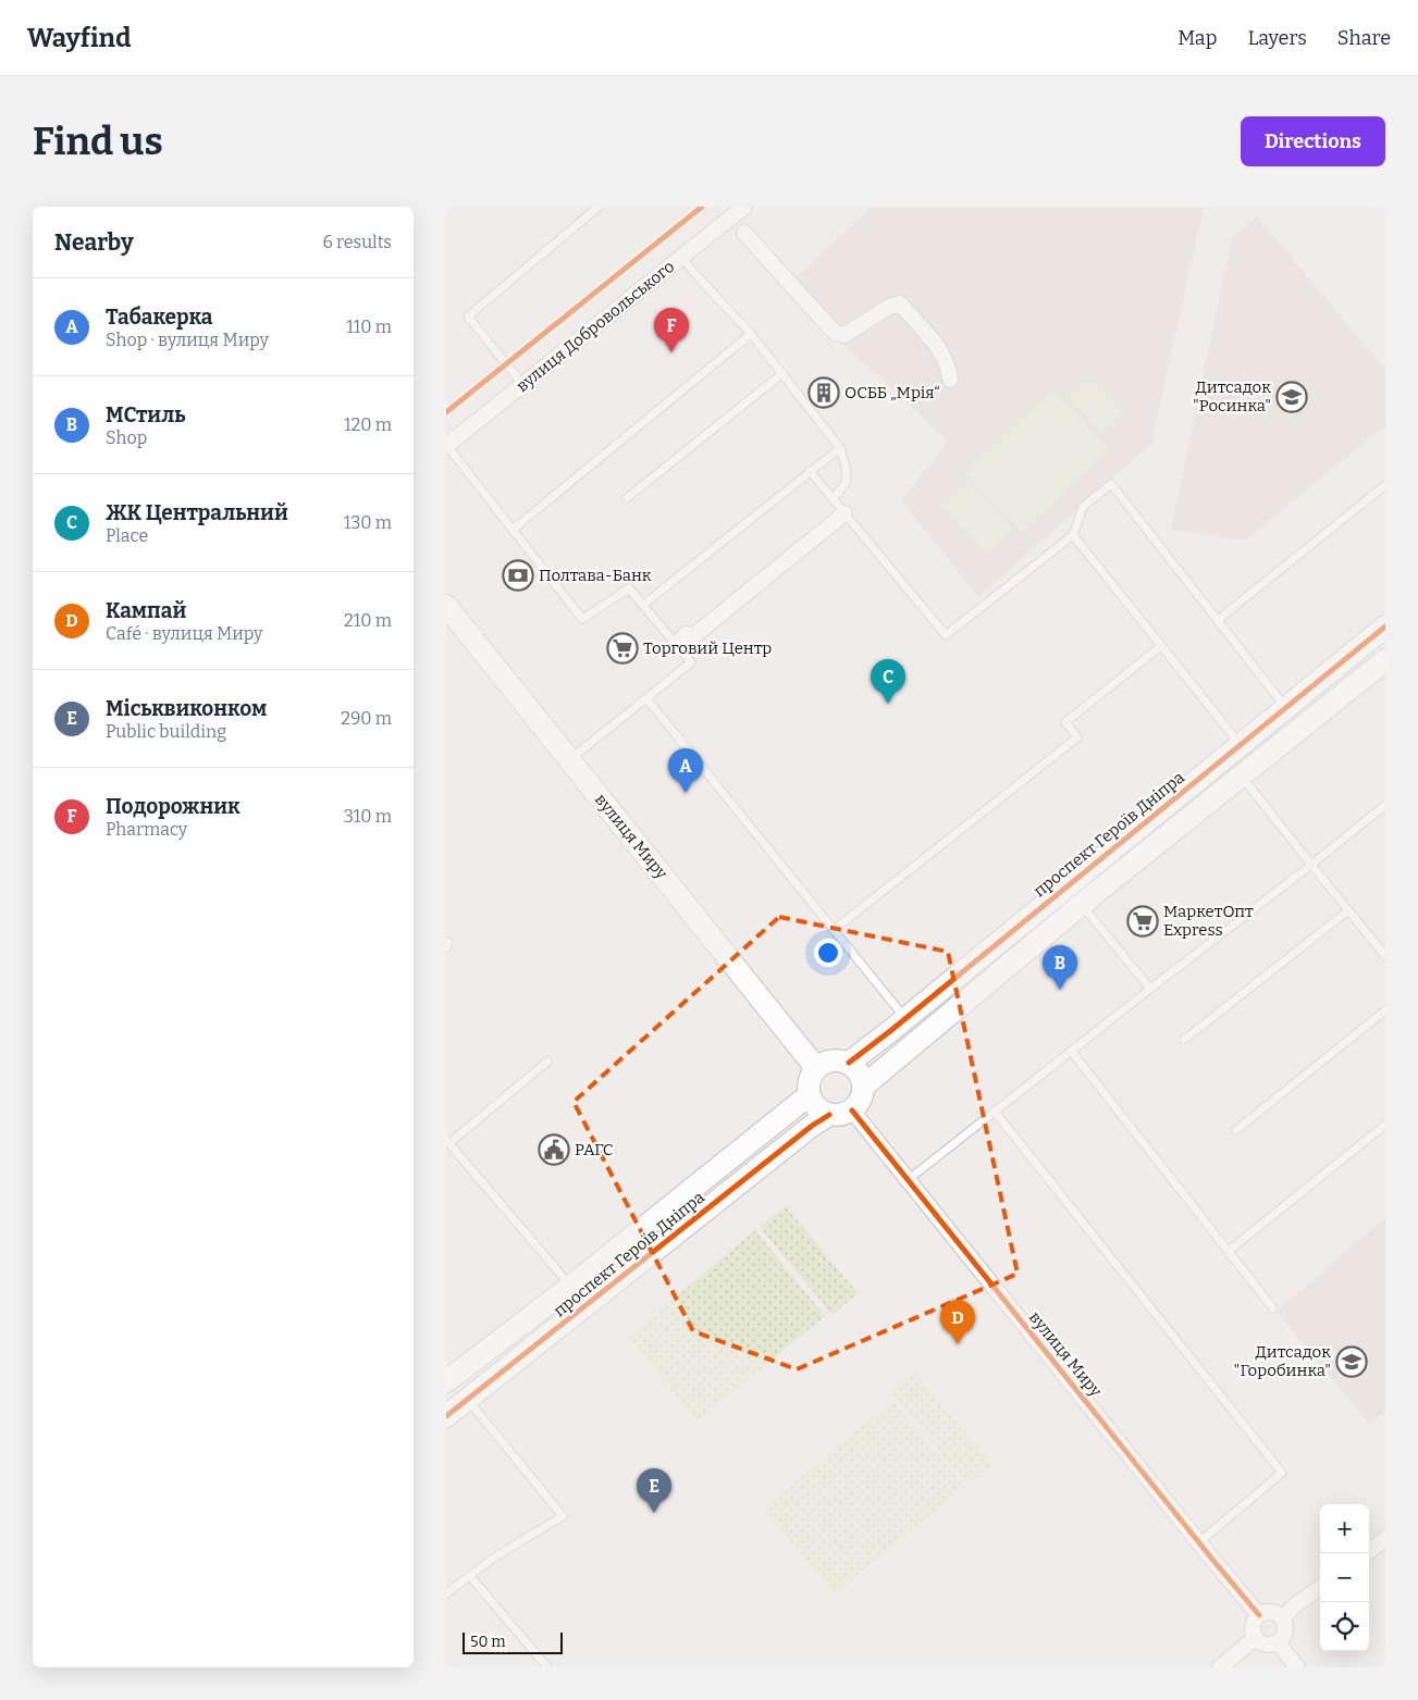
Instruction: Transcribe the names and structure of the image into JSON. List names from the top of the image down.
{
  "streets": {
    "street": ["вулиця Добровольського", "проспект Героїв Дніпра", "вулиця Миру"]
  },
  "crossings": [
    ["проспект Героїв Дніпра", "вулиця Миру"]
  ],
  "places": {
    "building": ["ОСББ „Мрія“"],
    "school or university": ["Дитсадок \"Росинка\"", "Дитсадок \"Горобинка\""],
    "bank": ["Полтава-Банк"],
    "supermarket": ["Торговий Центр", "МаркетОпт Express"],
    "public building": ["РАГС"]
  },
  "scale_bar": "50 m",
  "page": {
    "header": "Wayfind",
    "nav": ["Map", "Layers", "Share"],
    "buttons": "Directions",
    "title": "Find us",
    "heading": ["Nearby", "6 results"],
    "list": [
      {
        "mark": "A",
        "name": "Табакерка",
        "note": "Shop · вулиця Миру",
        "value": "110 m"
      },
      {
        "mark": "B",
        "name": "МСтиль",
        "note": "Shop",
        "value": "120 m"
      },
      {
        "mark": "C",
        "name": "ЖК Центральний",
        "note": "Place",
        "value": "130 m"
      },
      {
        "mark": "D",
        "name": "Кампай",
        "note": "Café · вулиця Миру",
        "value": "210 m"
      },
      {
        "mark": "E",
        "name": "Міськвиконком",
        "note": "Public building",
        "value": "290 m"
      },
      {
        "mark": "F",
        "name": "Подорожник",
        "note": "Pharmacy",
        "value": "310 m"
      }
    ],
    "pins": [
      "F",
      "C",
      "A",
      "B",
      "D",
      "E"
    ],
    "map_buttons": ["+", "−"],
    "scale": "50 m"
  }
}
